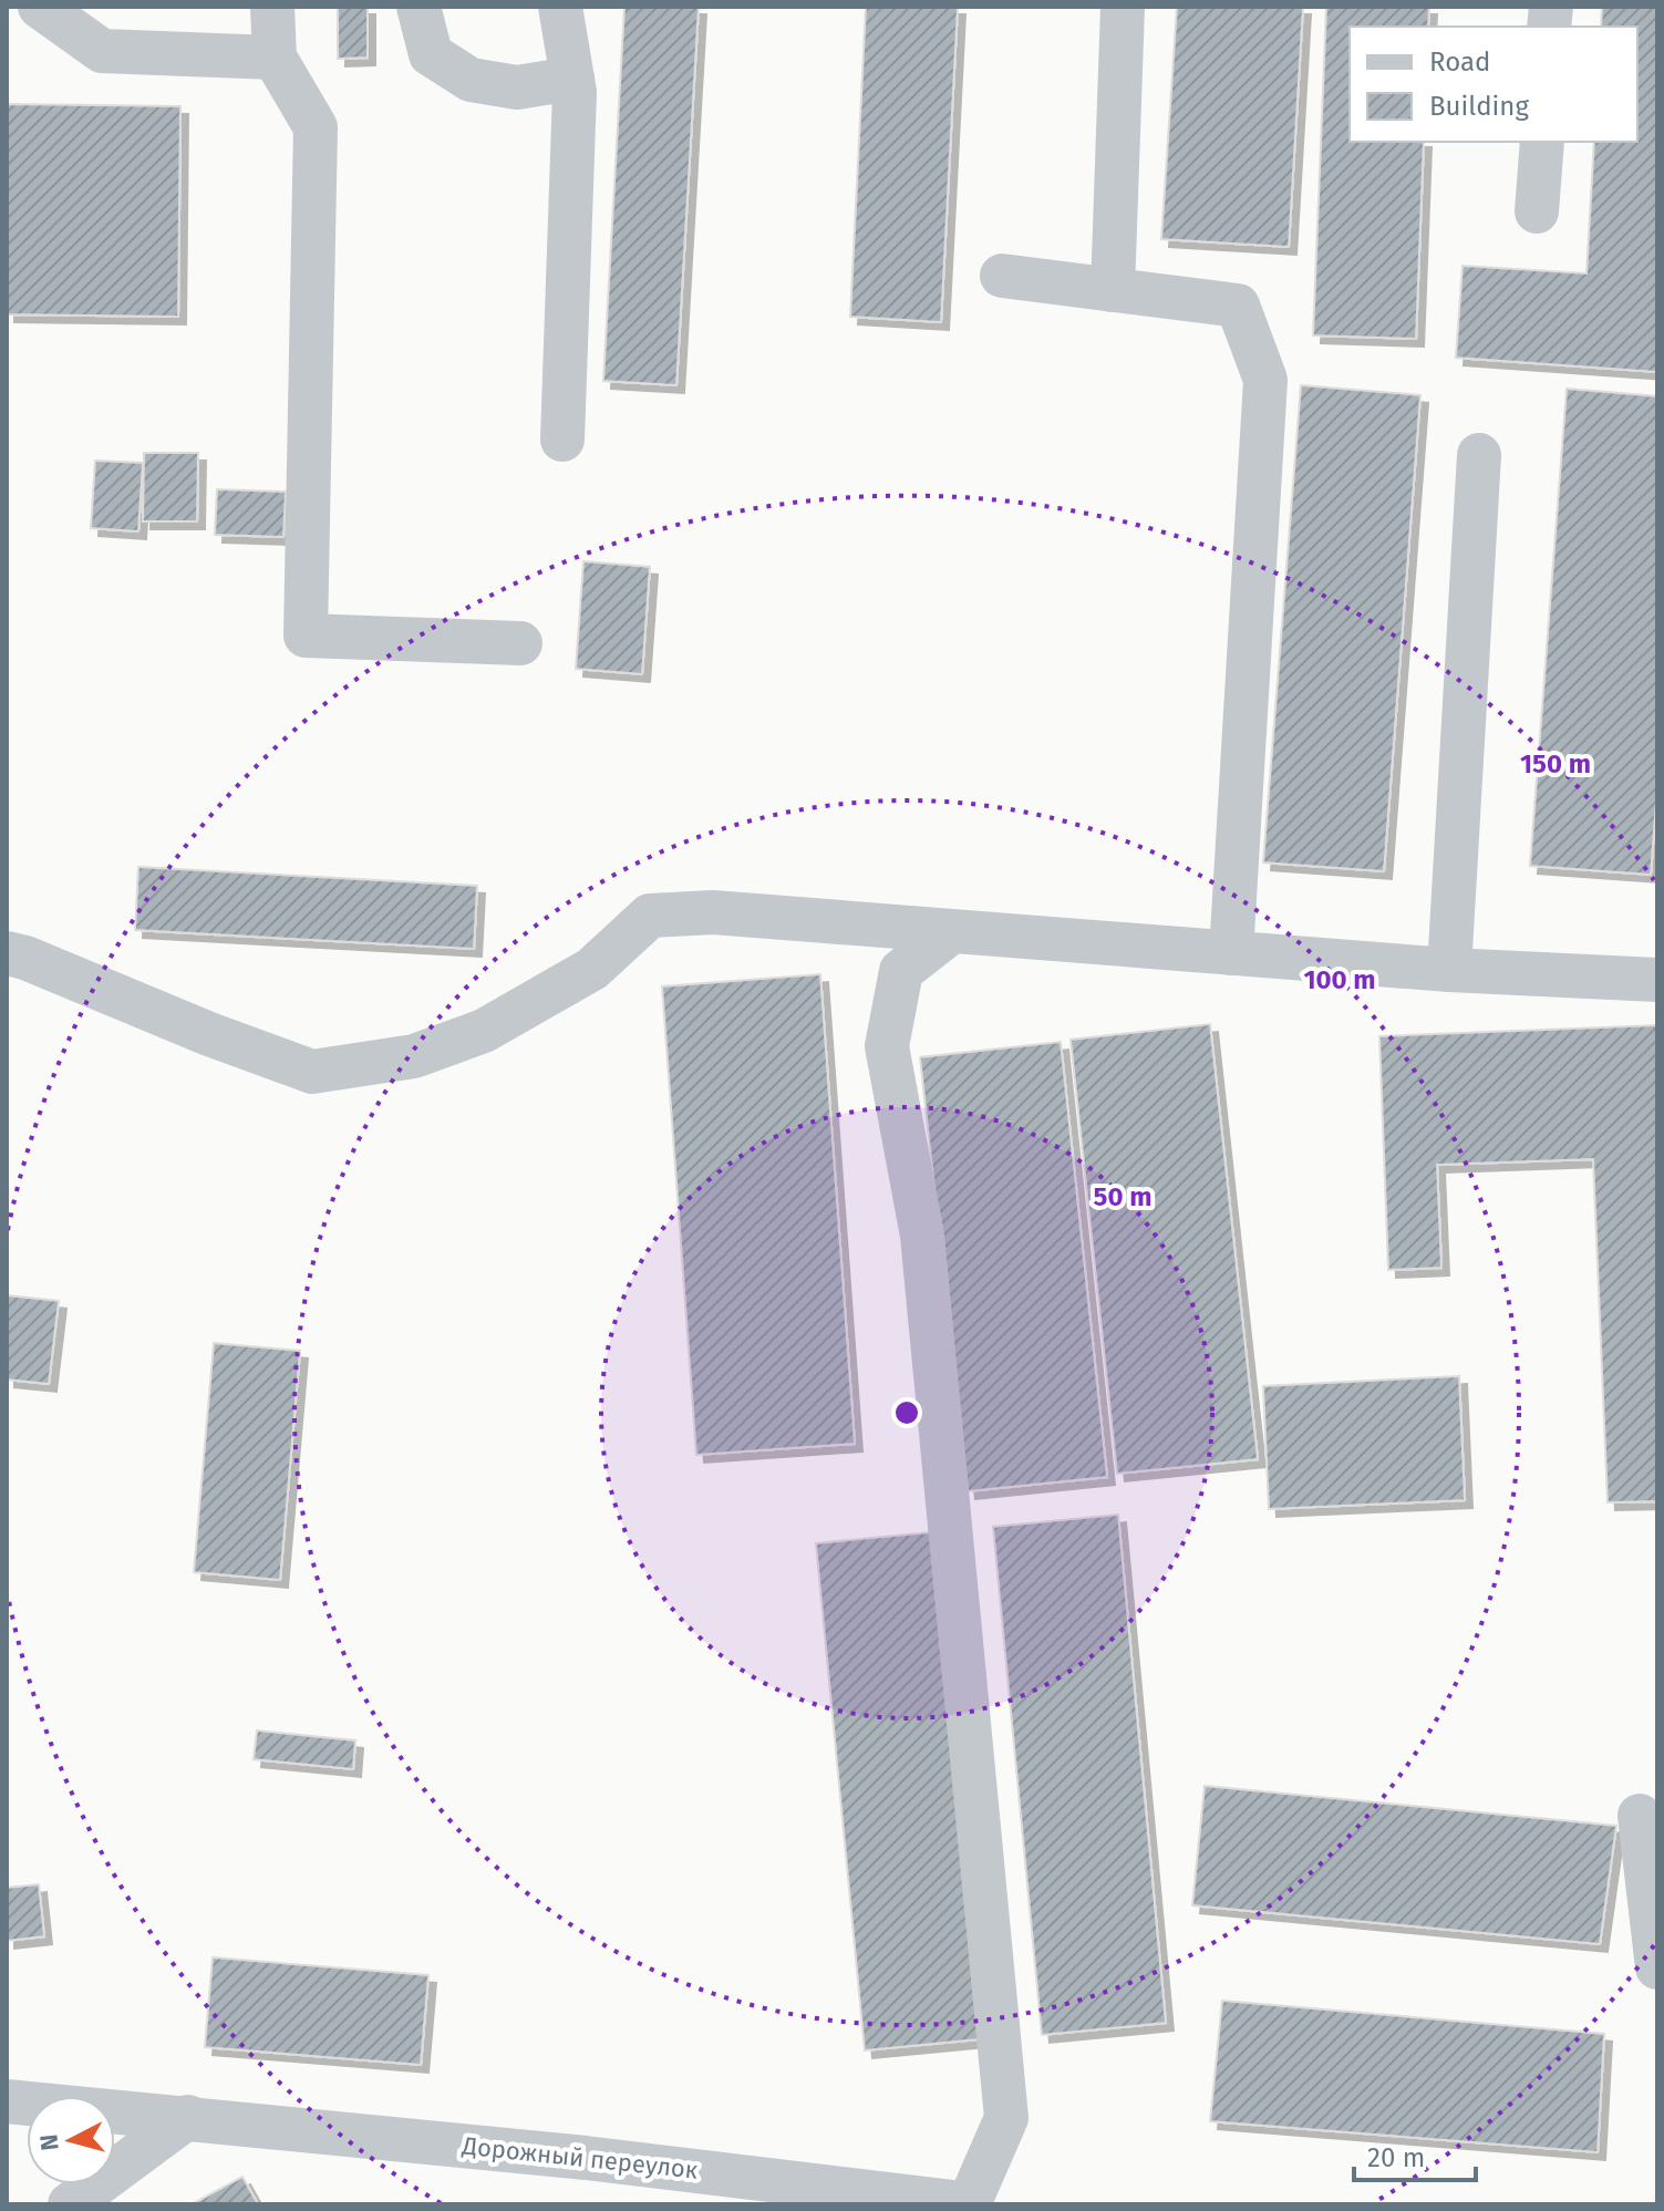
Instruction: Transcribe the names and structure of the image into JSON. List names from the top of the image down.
{
  "streets": {
    "street": ["Дорожный переулок"]
  },
  "legend": ["Road", "Building"],
  "scale_bar": "20 m",
  "north": "left",
  "rings": ["150 m", "100 m", "50 m"]
}
